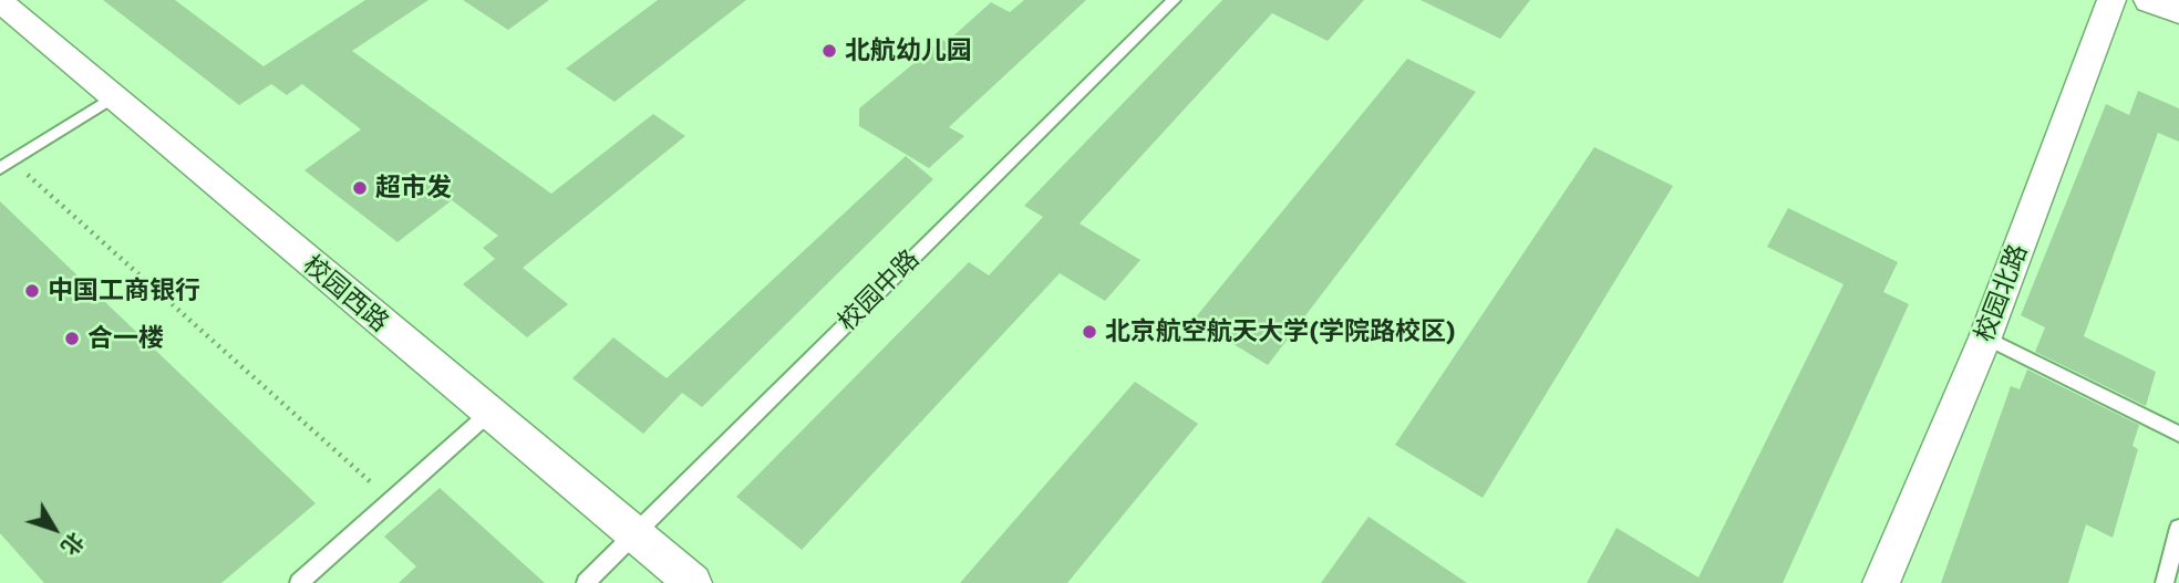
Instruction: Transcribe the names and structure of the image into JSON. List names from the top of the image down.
{
  "streets": {
    "street": ["校园北路", "校园西路"],
    "lane": ["校园中路"]
  },
  "crossings": [
    ["校园中路", "校园西路"]
  ],
  "places": [
    "北航幼儿园",
    "超市发",
    "中国工商银行",
    "北京航空航天大学(学院路校区)",
    "合一楼"
  ],
  "north": "bottom right"
}
